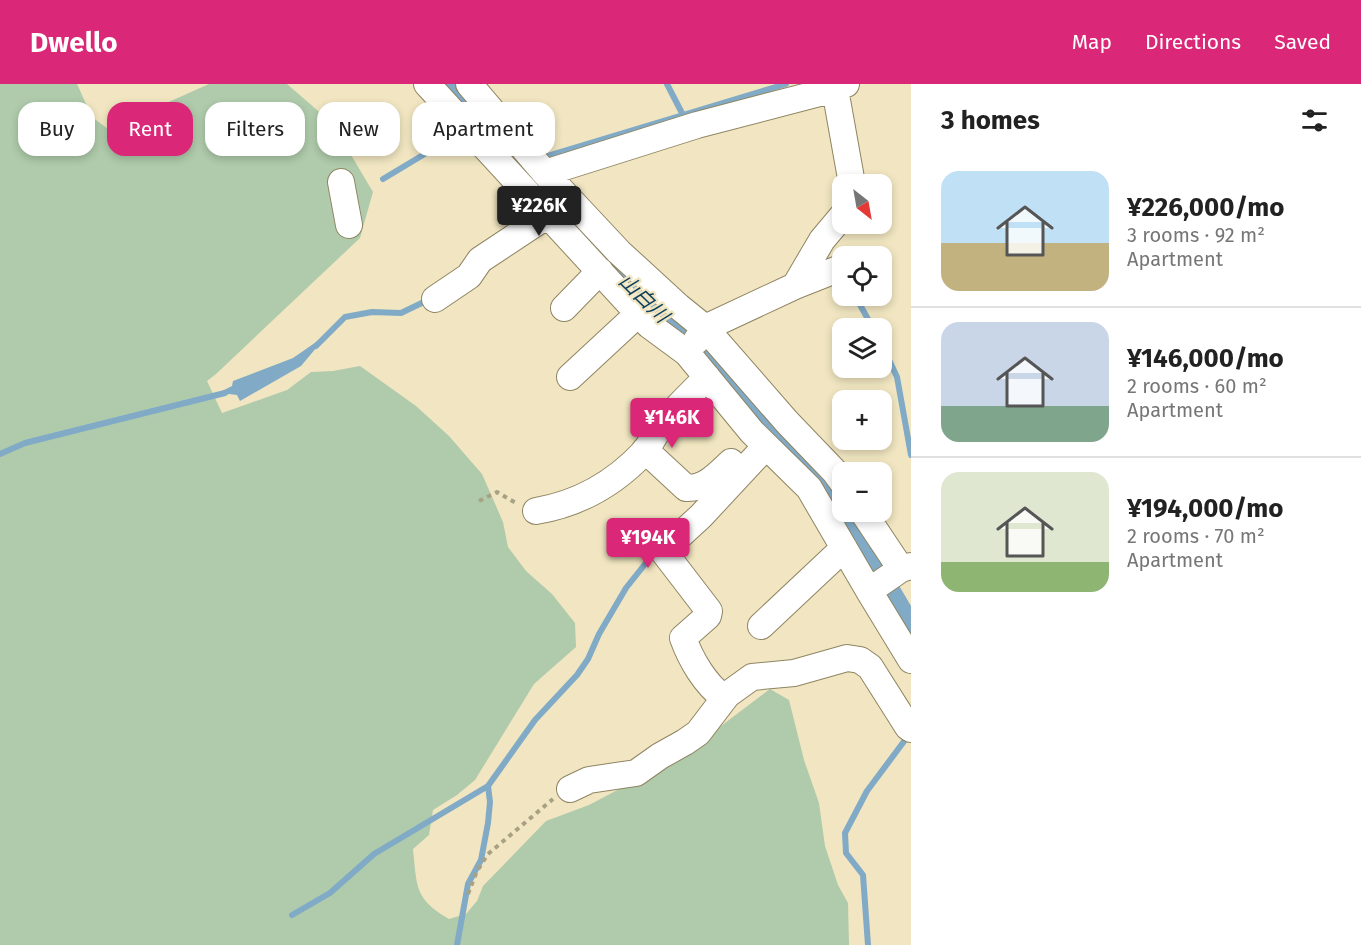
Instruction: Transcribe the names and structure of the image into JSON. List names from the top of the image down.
{
  "water": ["山白川"],
  "north": "bottom right",
  "page": {
    "header": "Dwello",
    "nav": ["Map", "Directions", "Saved"],
    "heading": "3 homes",
    "chip": [
      "Buy",
      "Rent",
      "Filters",
      "New",
      "Apartment"
    ],
    "list": [
      {
        "name": "¥226,000/mo",
        "note": "3 rooms · 92 m² · Apartment"
      },
      {
        "name": "¥146,000/mo",
        "note": "2 rooms · 60 m² · Apartment"
      },
      {
        "name": "¥194,000/mo",
        "note": "2 rooms · 70 m² · Apartment"
      }
    ],
    "map_buttons": ["+", "−"],
    "price": ["¥226K", "¥146K", "¥194K"]
  }
}
